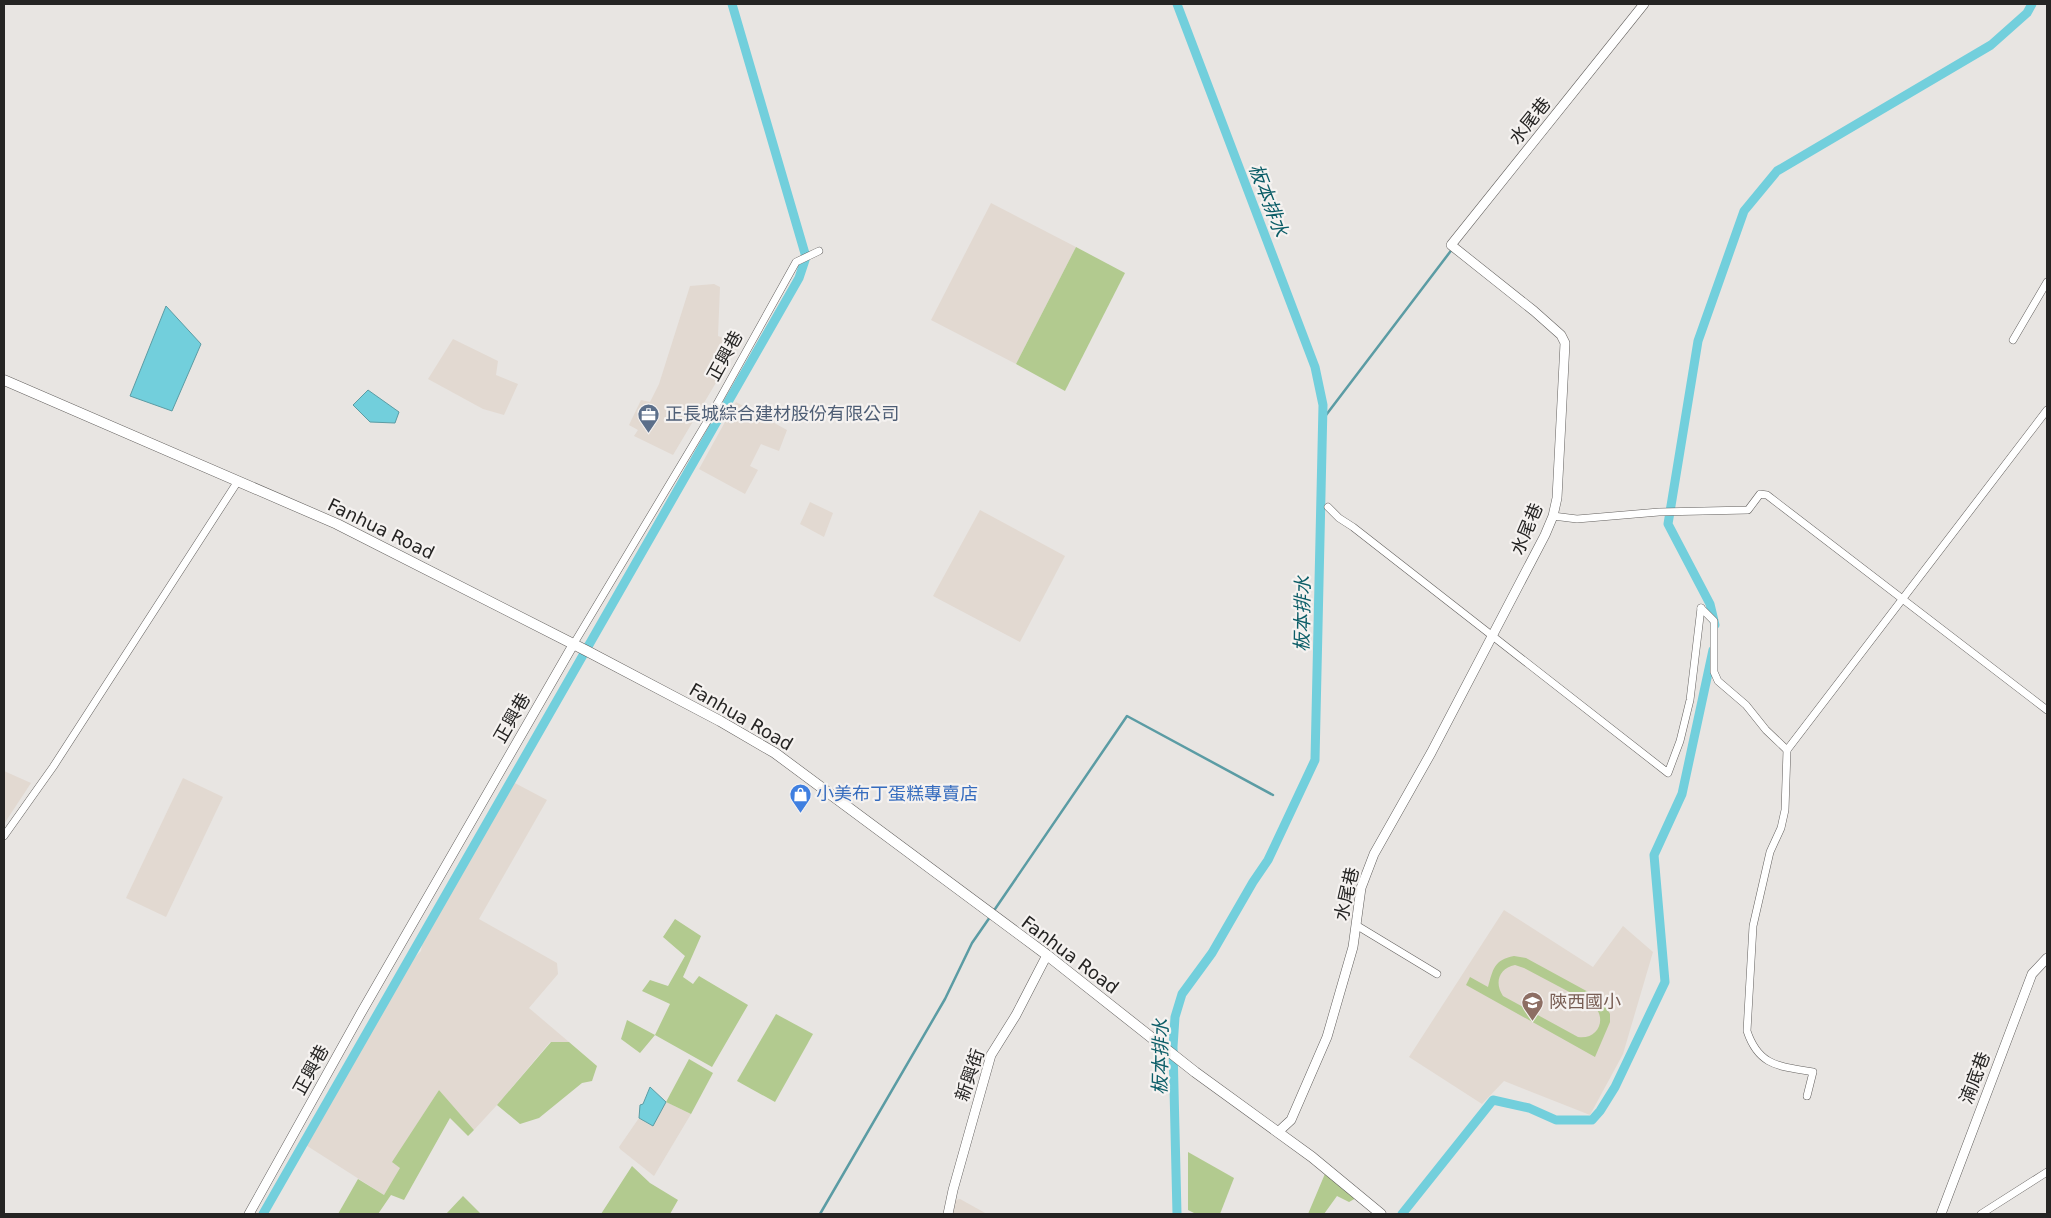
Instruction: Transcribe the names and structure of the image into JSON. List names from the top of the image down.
{
  "streets": {
    "main road": ["Fanhua Road"],
    "street": [
      "水尾巷",
      "正興巷",
      "新興街",
      "湳底巷"
    ]
  },
  "crossings": [
    ["水尾巷", "Fanhua Road"],
    ["正興巷", "Fanhua Road"],
    ["Fanhua Road", "新興街"]
  ],
  "water": ["板本排水"],
  "places": {
    "office": ["正長城綜合建材股份有限公司"],
    "shop": ["小美布丁蛋糕專賣店"],
    "school or university": ["陝西國小"]
  }
}
